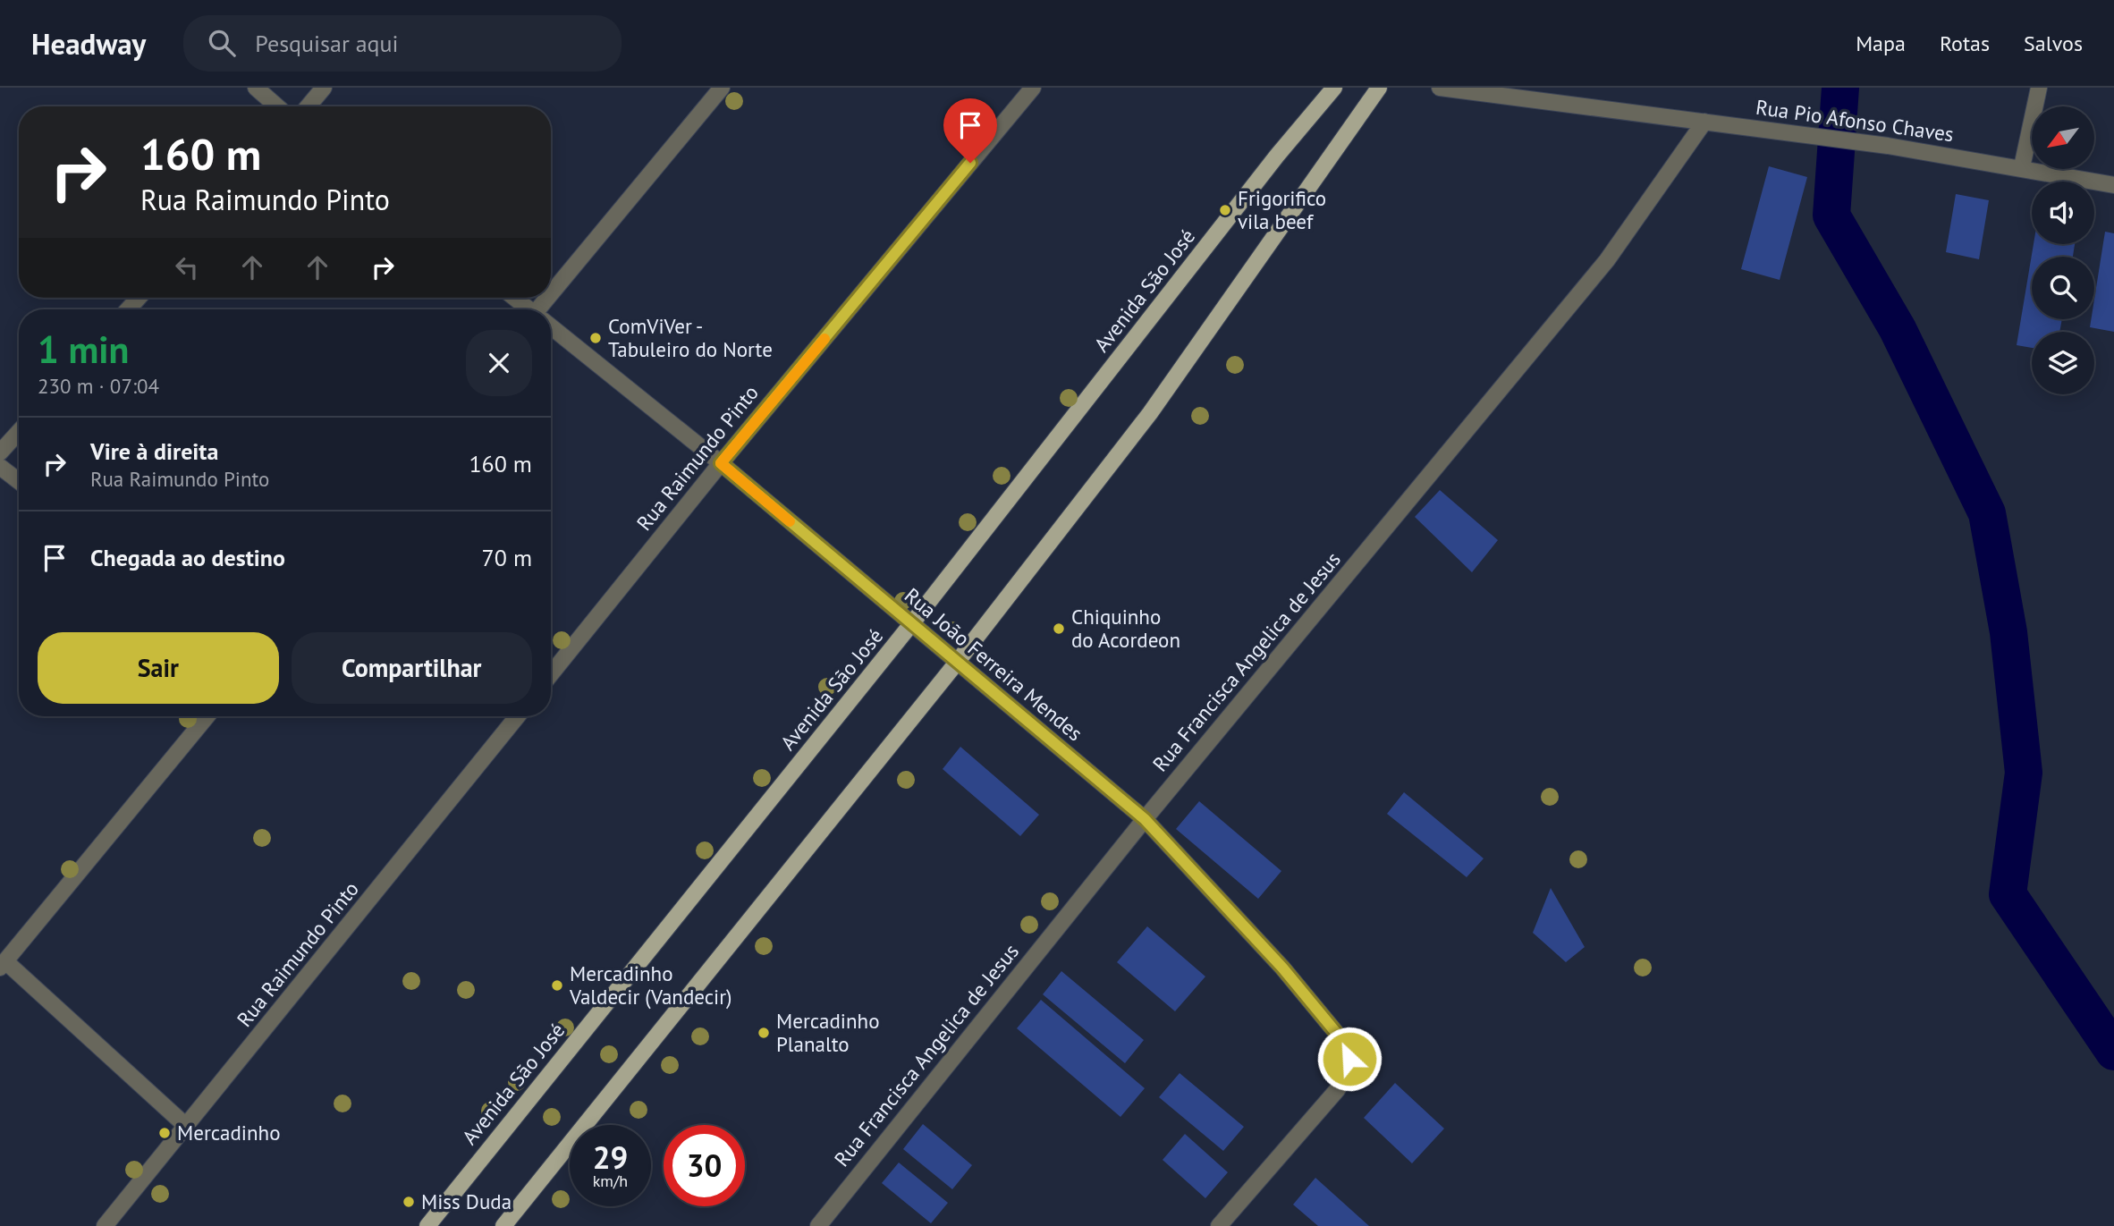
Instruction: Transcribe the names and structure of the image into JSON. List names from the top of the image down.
{
  "streets": {
    "main road": ["Avenida São José"],
    "street": [
      "Rua Pio Afonso Chaves",
      "Rua Raimundo Pinto",
      "Rua Francisca Angelica de Jesus",
      "Rua João Ferreira Mendes"
    ]
  },
  "crossings": [
    ["Rua Pio Afonso Chaves", "Rua Francisca Angelica de Jesus"],
    ["Avenida São José", "Rua João Ferreira Mendes"],
    ["Rua Raimundo Pinto", "Rua João Ferreira Mendes"],
    ["Rua Francisca Angelica de Jesus", "Rua João Ferreira Mendes"]
  ],
  "places": [
    "Frigorifico vila beef",
    "ComViVer - Tabuleiro do Norte",
    "Chiquinho do Acordeon",
    "Mercadinho Valdecir (Vandecir)",
    "Mercadinho Planalto",
    "Mercadinho",
    "Miss Duda"
  ],
  "north": "bottom left",
  "page": {
    "header": "Headway",
    "search": "Pesquisar aqui",
    "nav": ["Mapa", "Rotas", "Salvos"],
    "turn": ["160 m", "Rua Raimundo Pinto"],
    "heading": ["1 min", "230 m · 07:04"],
    "list": [
      {
        "name": "Vire à direita",
        "note": "Rua Raimundo Pinto",
        "value": "160 m"
      },
      {
        "name": "Chegada ao destino",
        "value": "70 m"
      }
    ],
    "buttons": ["Sair", "Compartilhar"],
    "speed": "29 km/h",
    "limit": "30"
  }
}
